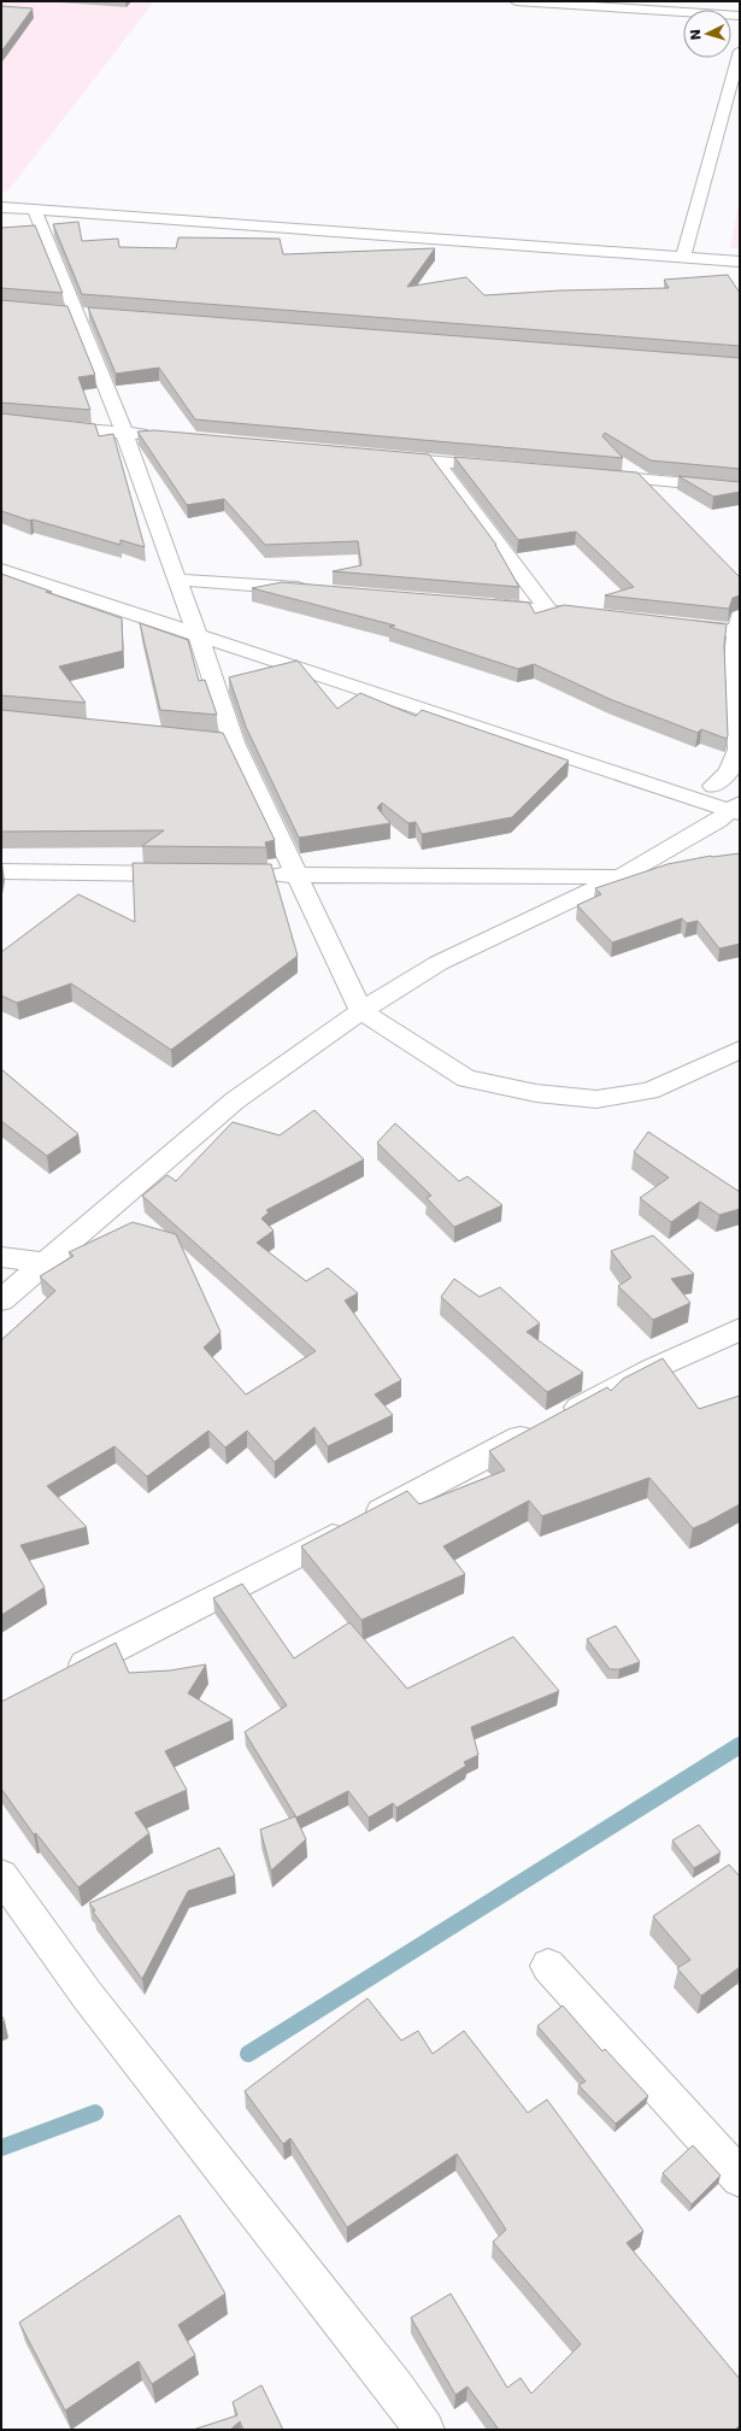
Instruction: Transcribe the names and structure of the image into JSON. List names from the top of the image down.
{
  "north": "left"
}
